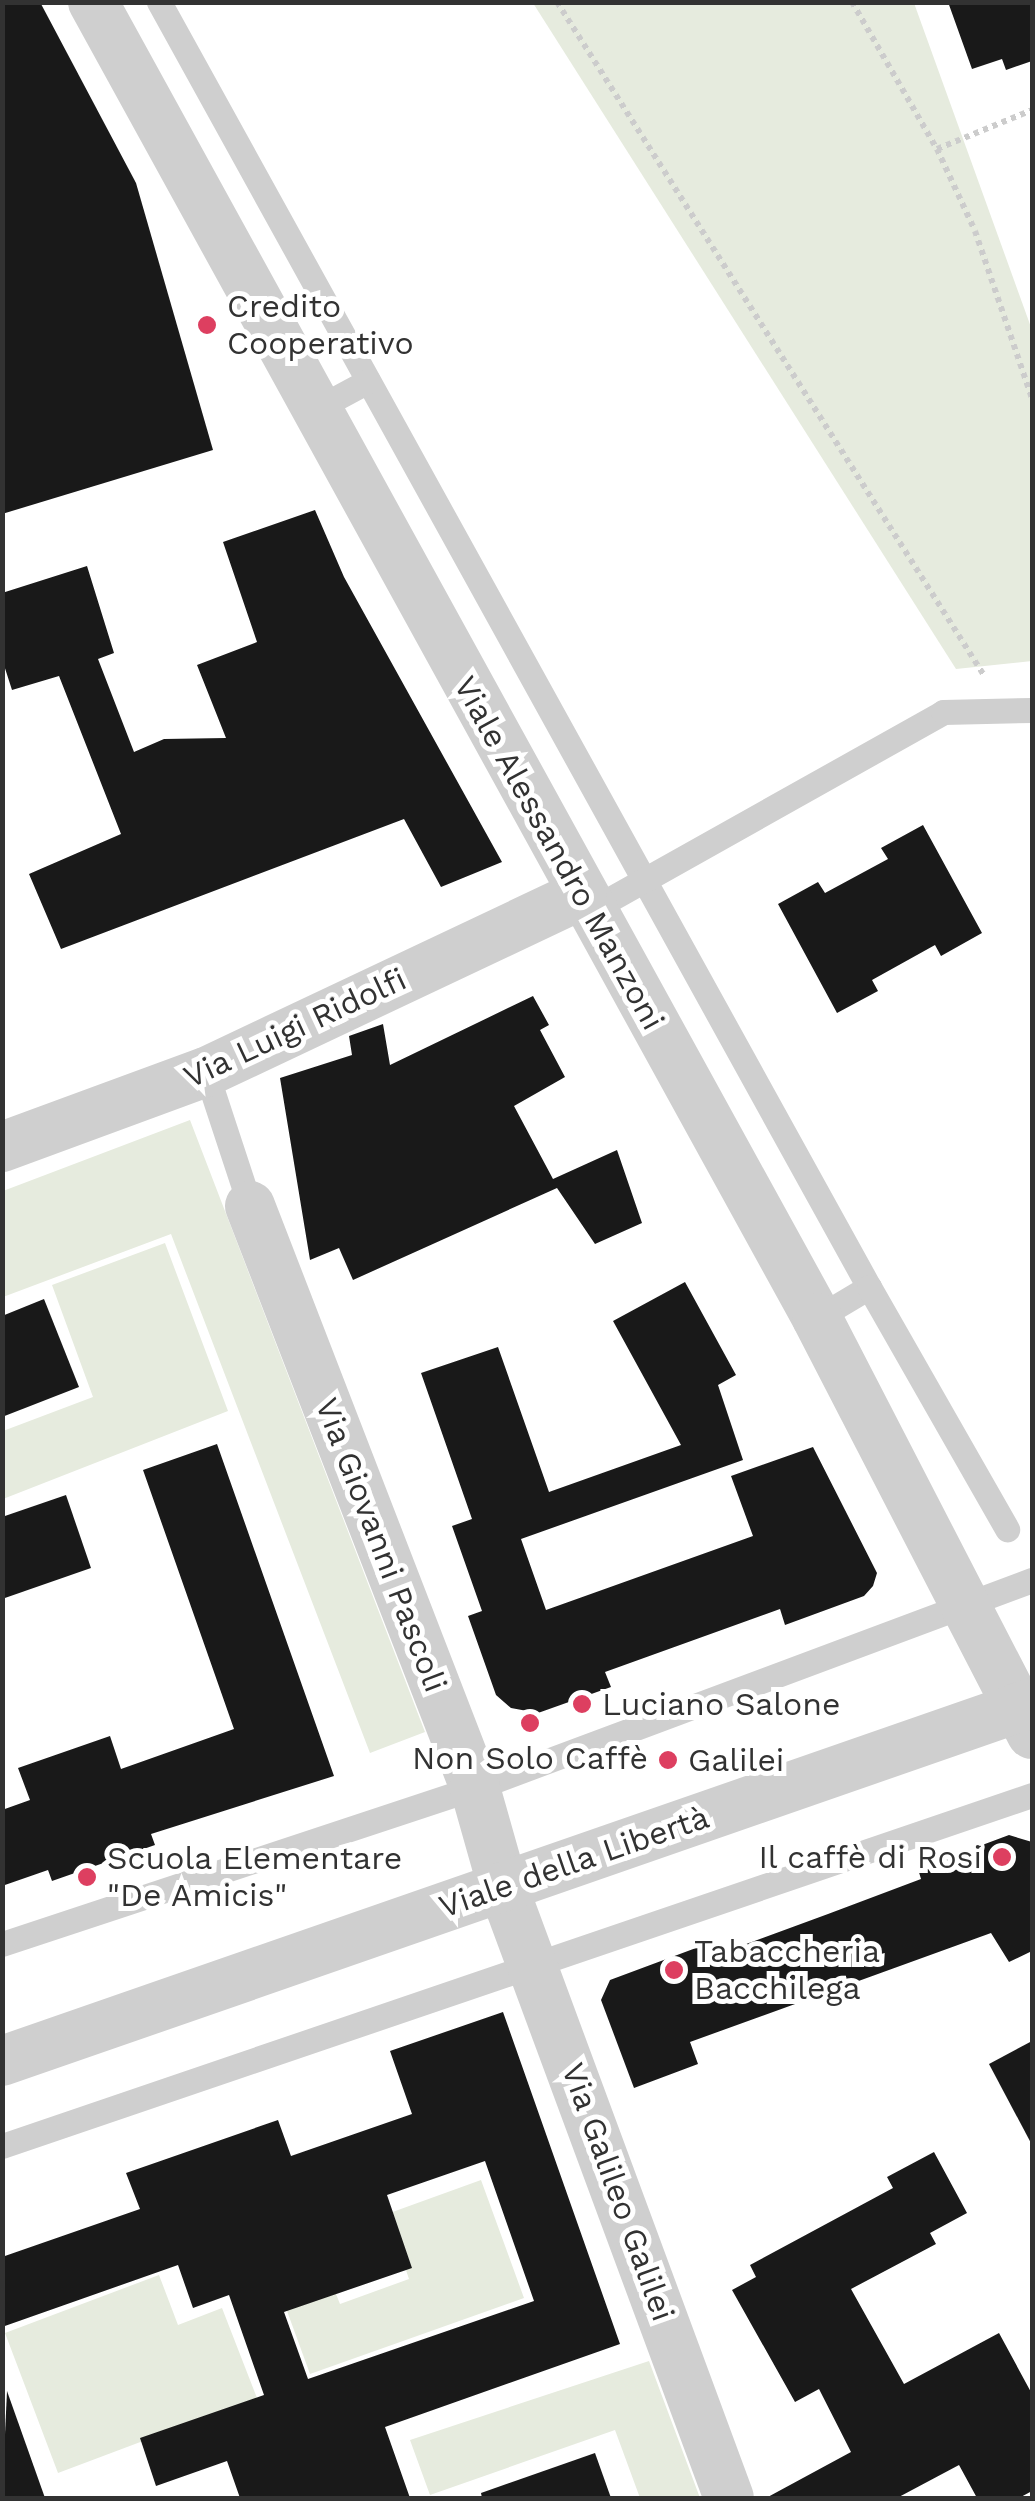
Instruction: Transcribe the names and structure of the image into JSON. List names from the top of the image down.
{
  "streets": {
    "street": [
      "Viale Alessandro Manzoni",
      "Via Luigi Ridolfi",
      "Via Giovanni Pascoli",
      "Viale della Libertà",
      "Via Galileo Galilei"
    ]
  },
  "crossings": [
    ["Viale Alessandro Manzoni", "Via Luigi Ridolfi"],
    ["Viale Alessandro Manzoni", "Viale della Libertà"],
    ["Via Giovanni Pascoli", "Viale della Libertà"],
    ["Via Giovanni Pascoli", "Via Galileo Galilei"],
    ["Viale della Libertà", "Via Galileo Galilei"]
  ],
  "places": [
    "Credito Cooperativo",
    "Luciano Salone",
    "Non Solo Caffè",
    "Galilei",
    "Il caffè di Rosi",
    "Scuola Elementare \"De Amicis\"",
    "Tabaccheria Bacchilega"
  ]
}
